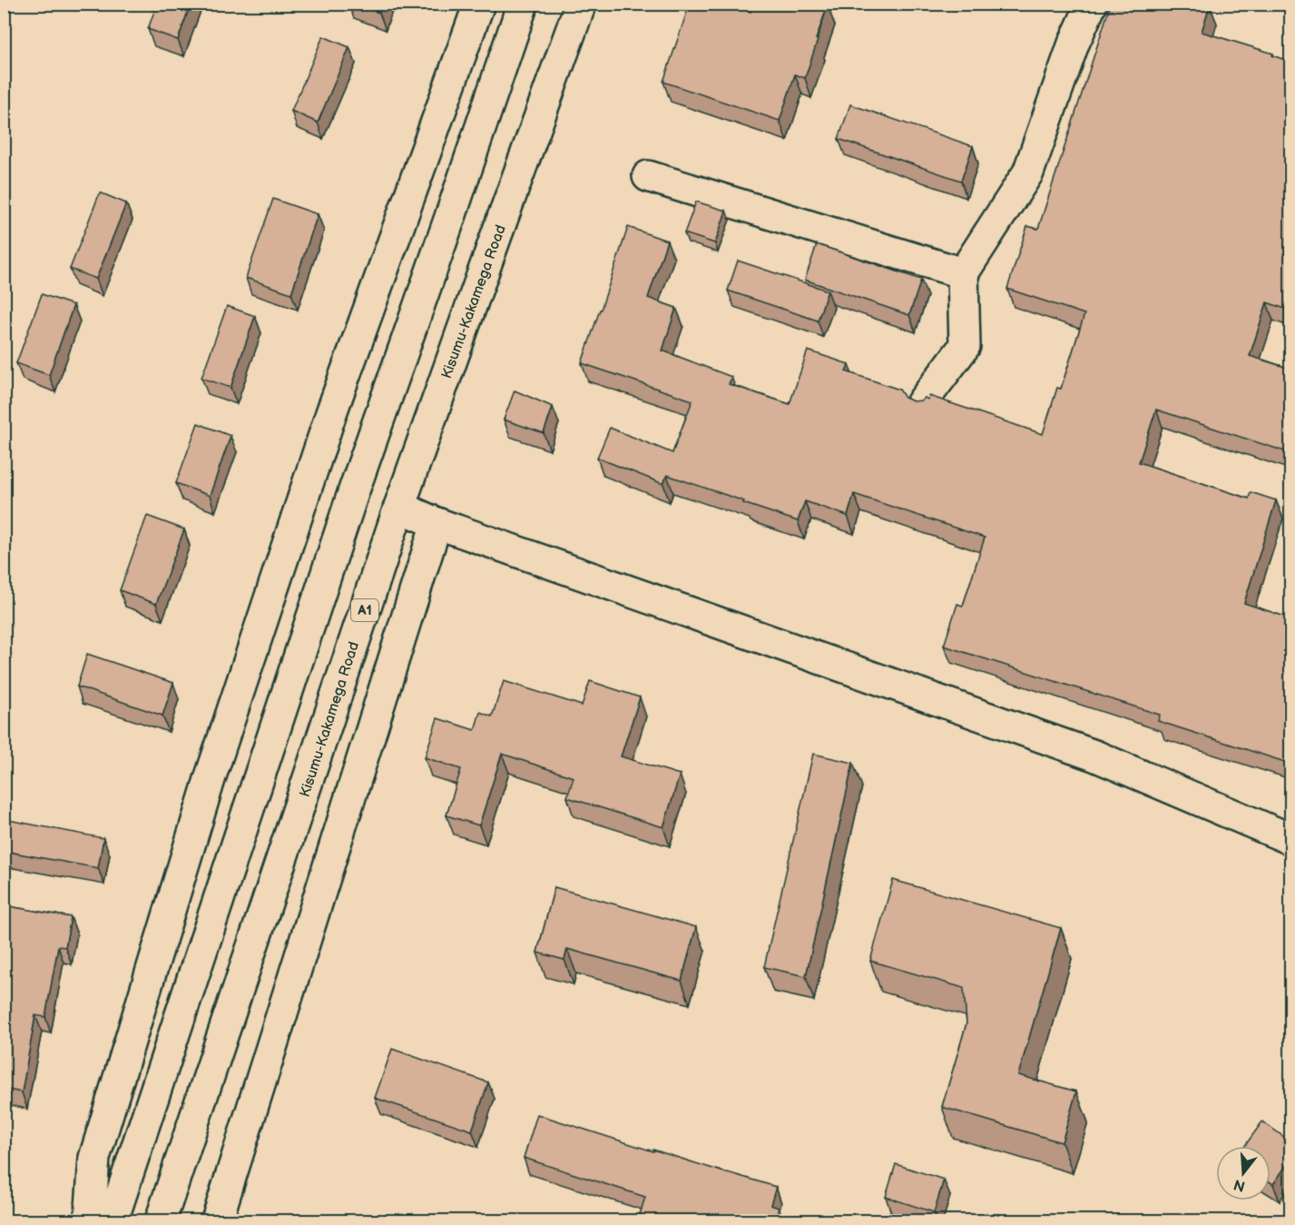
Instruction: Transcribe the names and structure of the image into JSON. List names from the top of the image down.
{
  "streets": {
    "main road": ["Kisumu-Kakamega Road", "A1"]
  },
  "north": "bottom"
}
